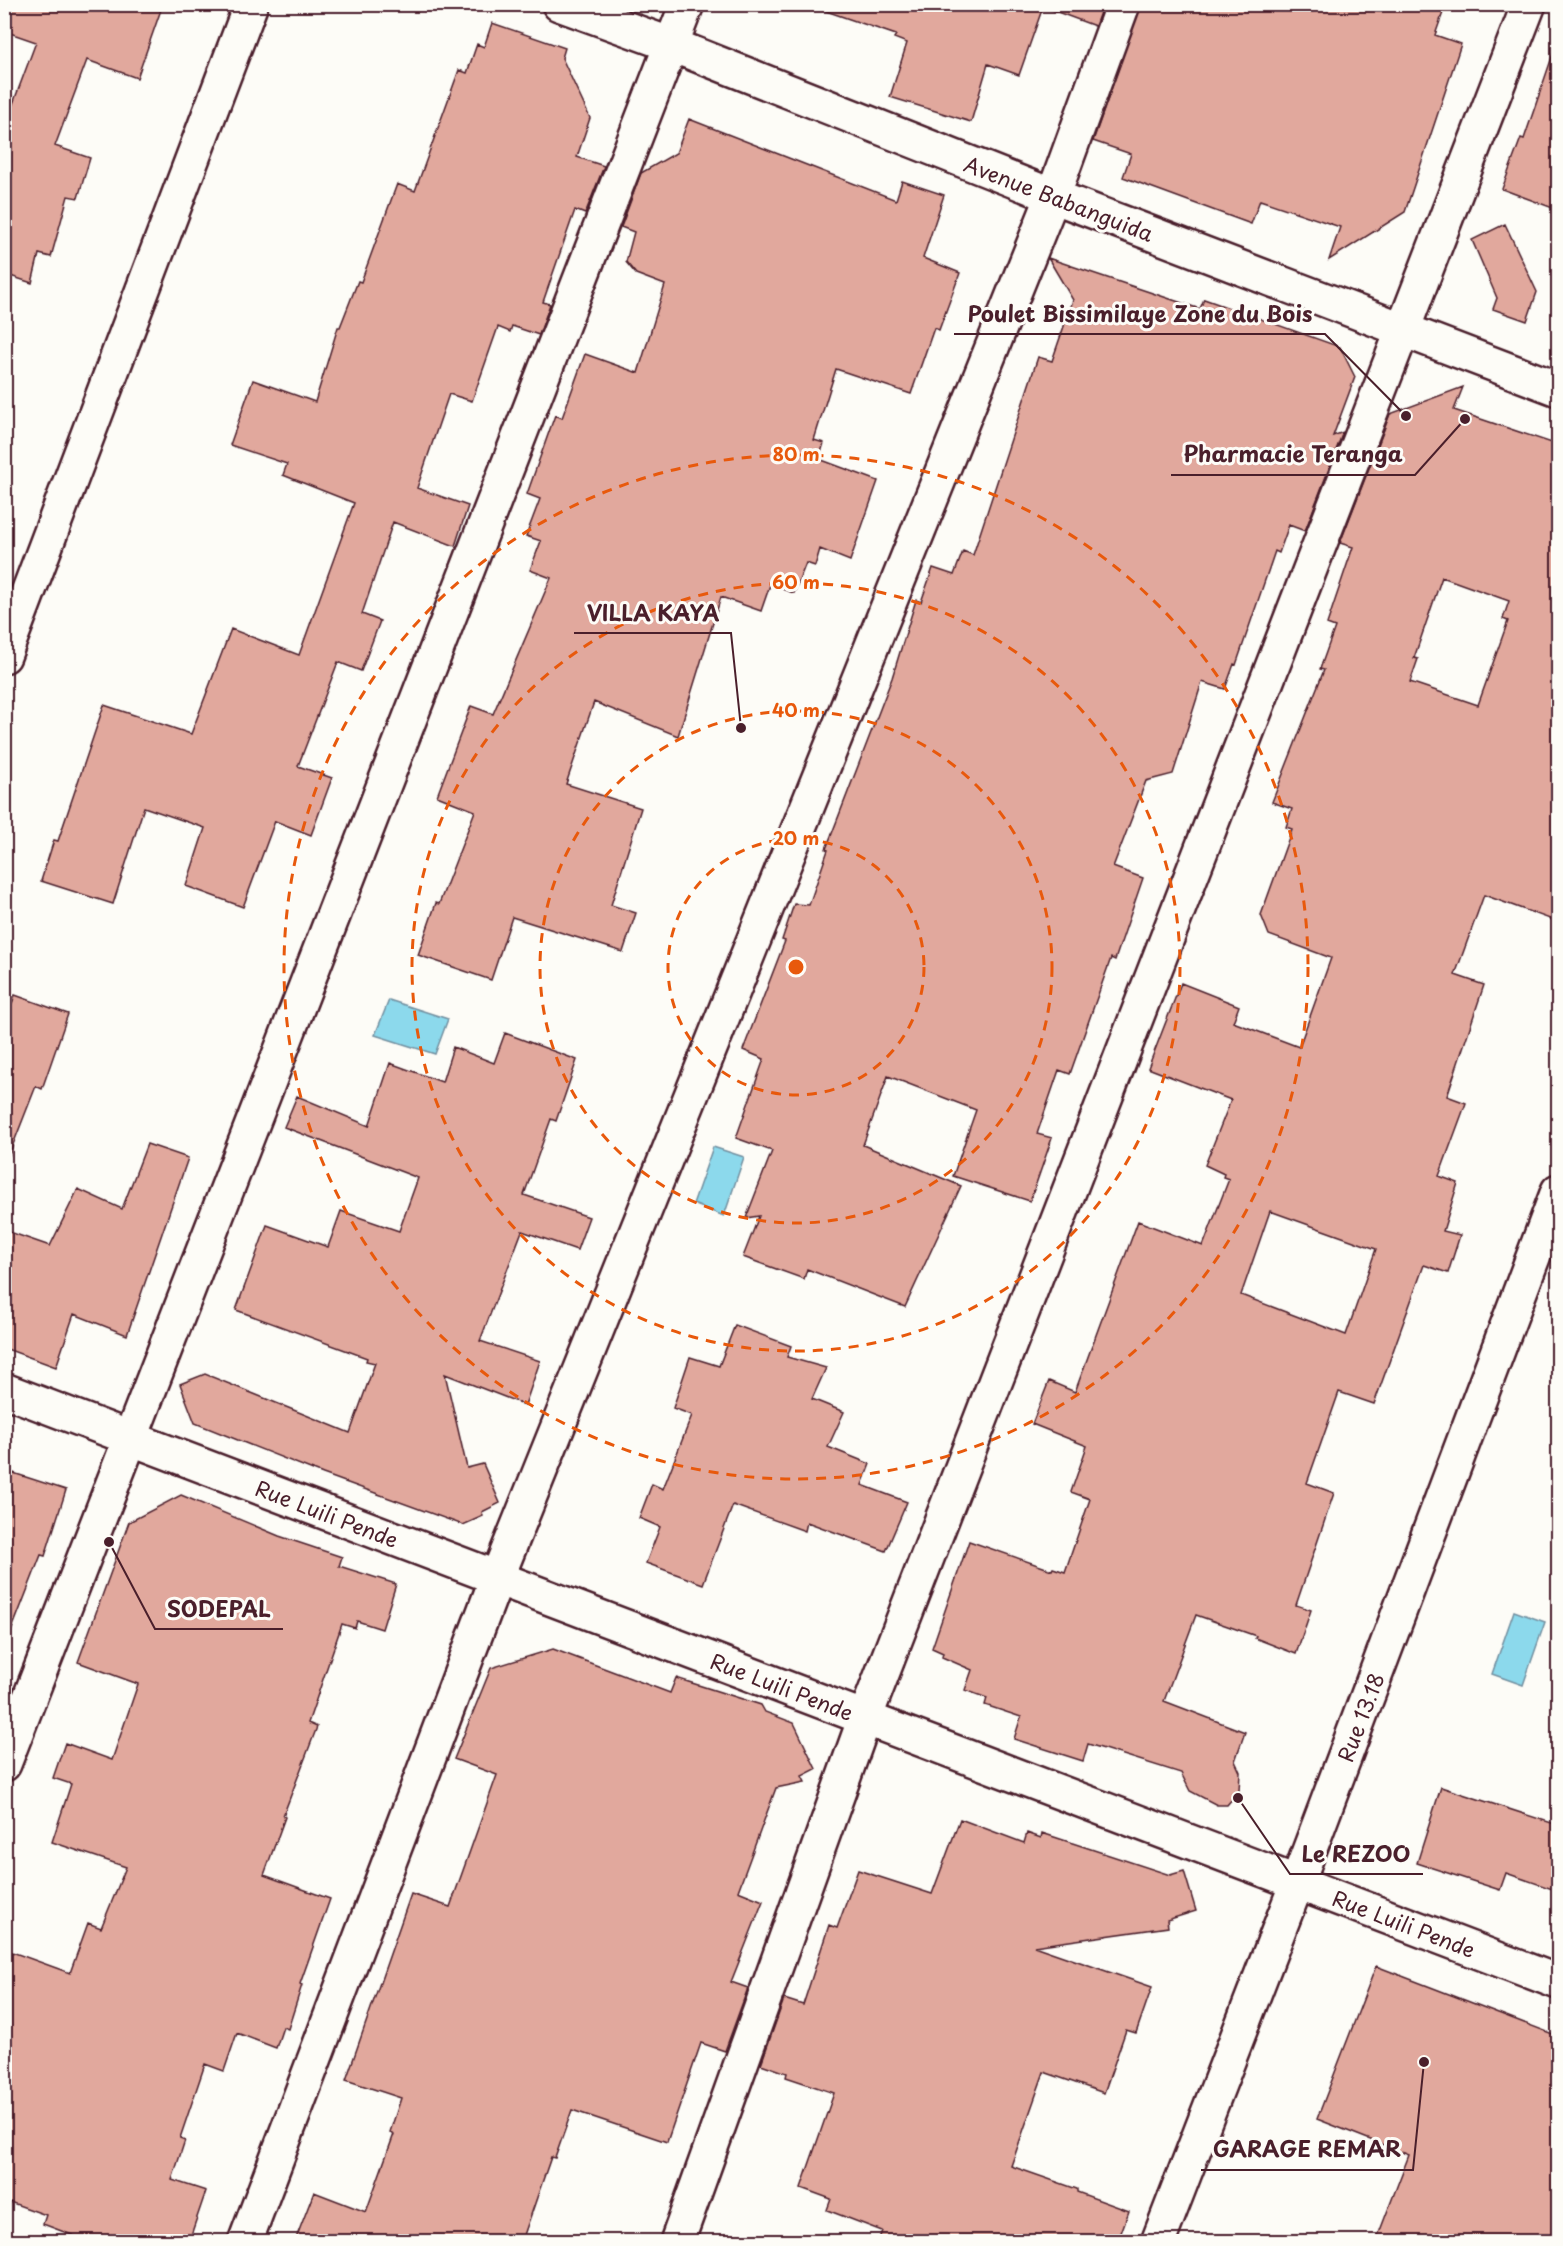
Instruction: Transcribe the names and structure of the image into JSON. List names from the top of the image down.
{
  "streets": {
    "street": ["Avenue Babanguida", "Rue Luili Pende", "Rue 13.18"]
  },
  "crossings": [
    ["Rue Luili Pende", "Rue 13.18"]
  ],
  "places": [
    "Poulet Bissimilaye Zone du Bois",
    "Pharmacie Teranga",
    "VILLA KAYA",
    "SODEPAL",
    "Le REZOO",
    "GARAGE REMAR"
  ],
  "rings": [
    "80 m",
    "60 m",
    "40 m",
    "20 m"
  ]
}
